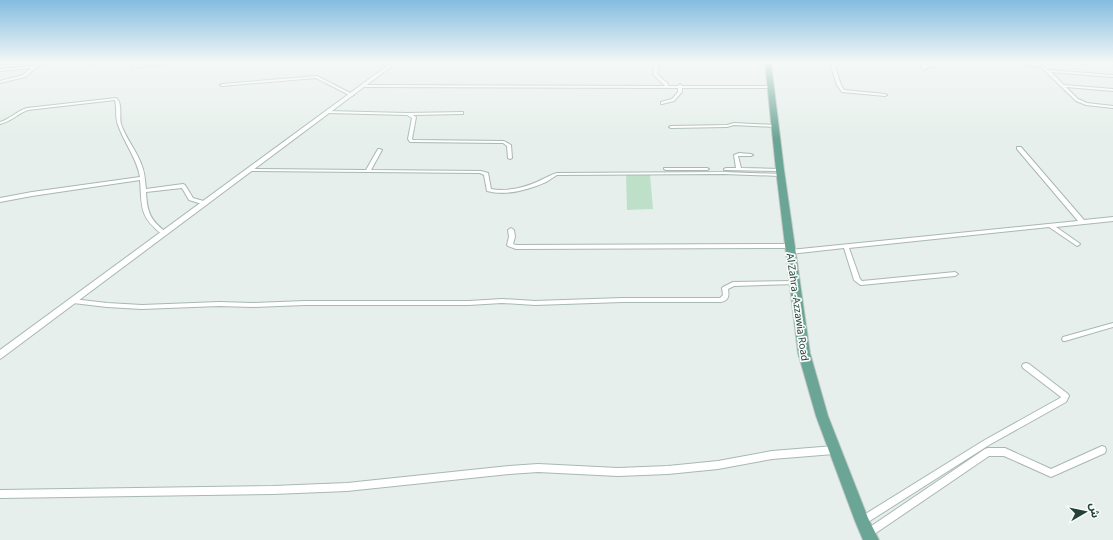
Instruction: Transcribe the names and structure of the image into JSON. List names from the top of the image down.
{
  "streets": {
    "main road": ["Al Zahra -Azzawia Road"]
  },
  "north": "right"
}
